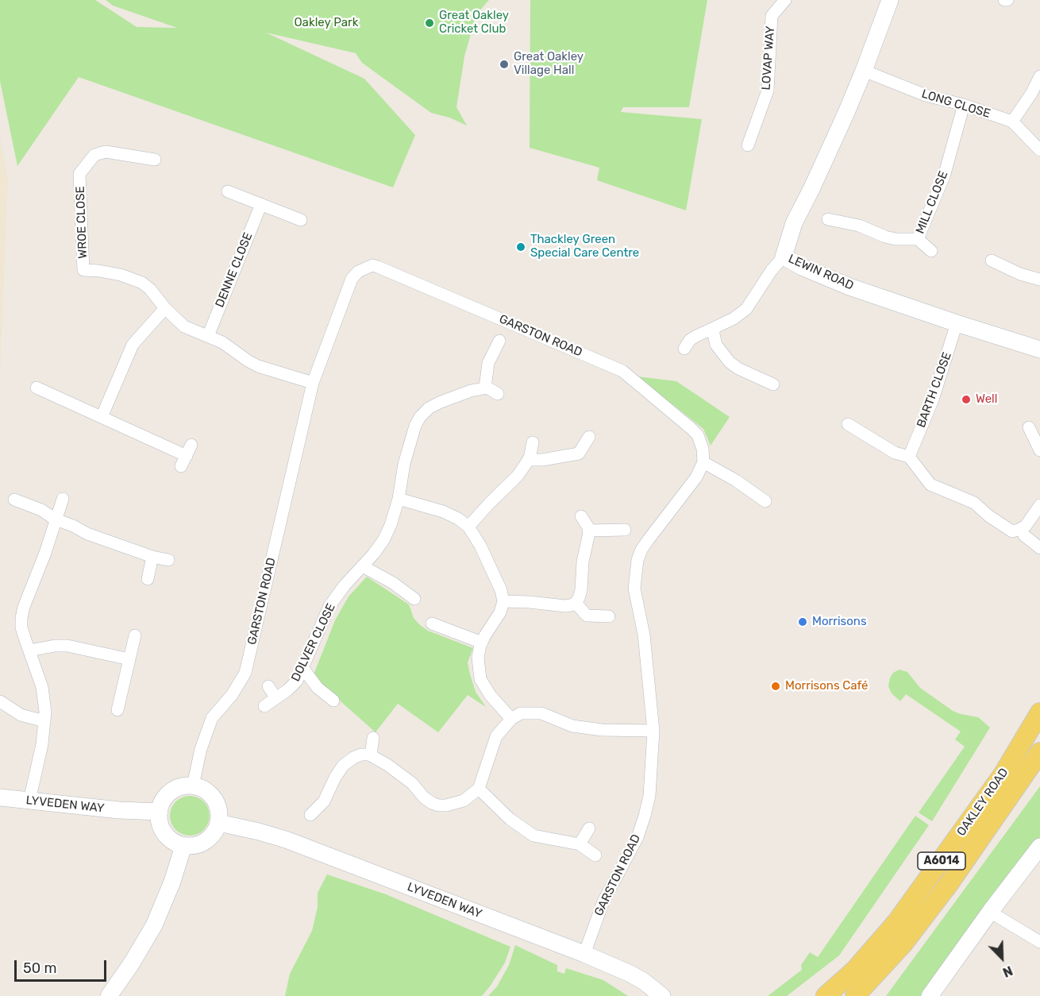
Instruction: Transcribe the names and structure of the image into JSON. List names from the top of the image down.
{
  "streets": {
    "main road": ["OAKLEY ROAD", "A6014"],
    "street": [
      "LOVAP WAY",
      "LONG CLOSE",
      "MILL CLOSE",
      "WROE CLOSE",
      "DENNE CLOSE",
      "LEWIN ROAD",
      "GARSTON ROAD",
      "BARTH CLOSE",
      "DOLVER CLOSE",
      "LYVEDEN WAY"
    ]
  },
  "crossings": [
    ["LONG CLOSE", "MILL CLOSE"],
    ["LONG CLOSE", "LEWIN ROAD"],
    ["LEWIN ROAD", "BARTH CLOSE"],
    ["GARSTON ROAD", "LYVEDEN WAY"]
  ],
  "parks": ["Oakley Park"],
  "places": [
    "Great Oakley Cricket Club",
    "Great Oakley Village Hall",
    "Thackley Green Special Care Centre",
    "Well",
    "Morrisons",
    "Morrisons Café"
  ],
  "scale_bar": "50 m",
  "north": "bottom right"
}
